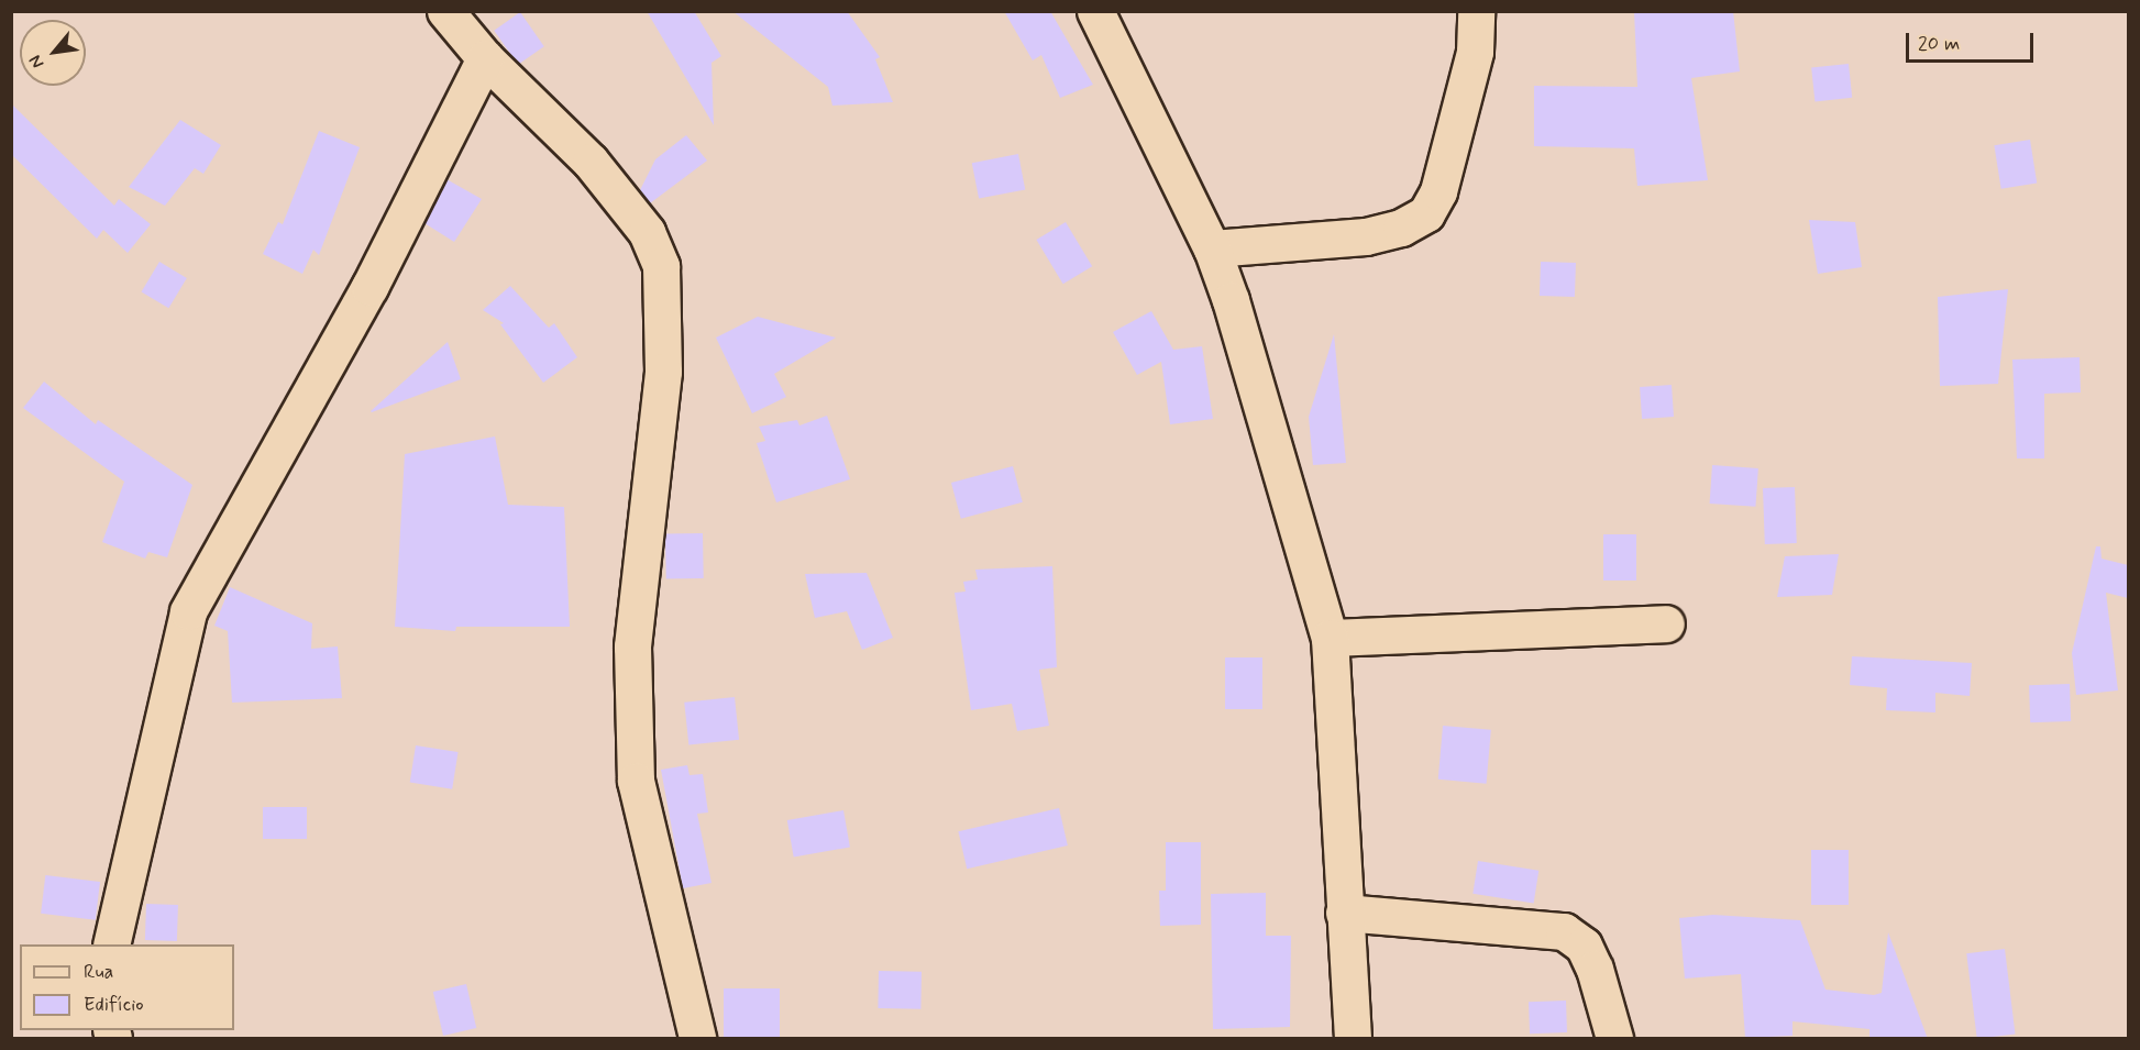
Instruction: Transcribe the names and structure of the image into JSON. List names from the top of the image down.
{
  "legend": ["Rua", "Edifício"],
  "scale_bar": "20 m",
  "north": "bottom left"
}
